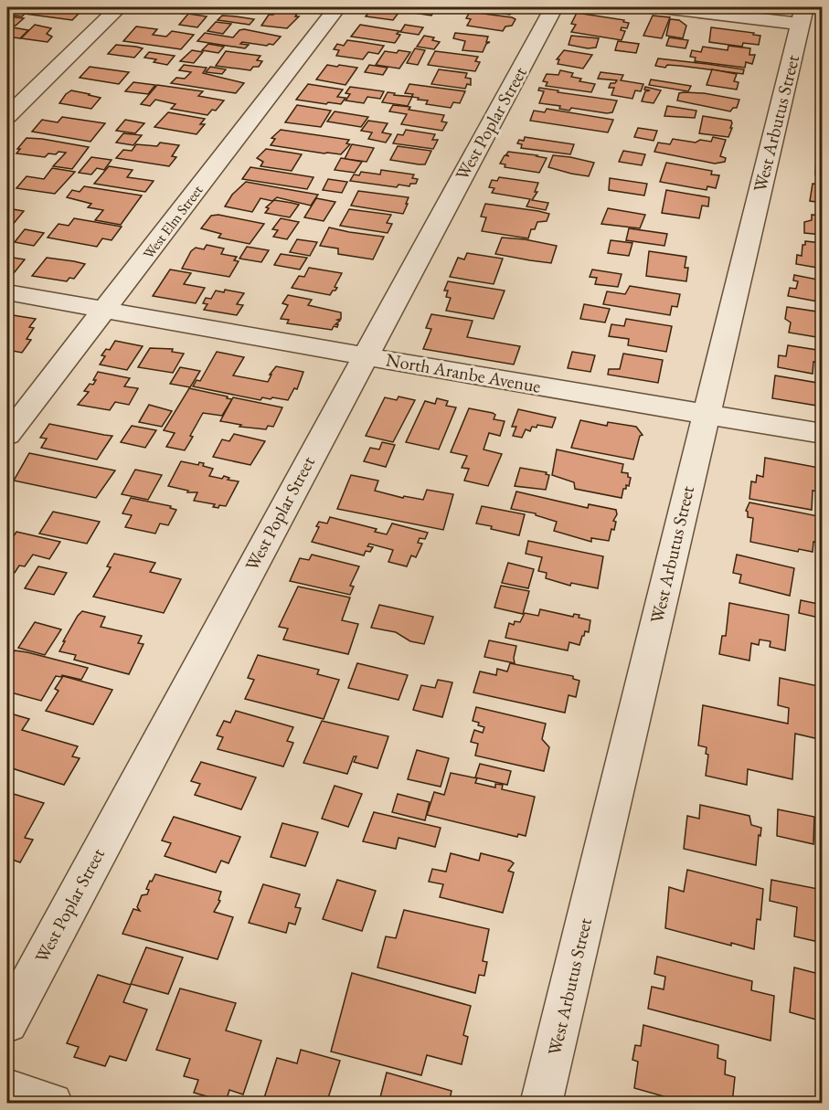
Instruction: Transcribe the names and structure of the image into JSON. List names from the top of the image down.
{
  "streets": {
    "street": [
      "West Poplar Street",
      "West Arbutus Street",
      "West Elm Street",
      "North Aranbe Avenue"
    ]
  },
  "crossings": [
    ["West Poplar Street", "North Aranbe Avenue"],
    ["West Arbutus Street", "North Aranbe Avenue"],
    ["West Elm Street", "North Aranbe Avenue"]
  ]
}
